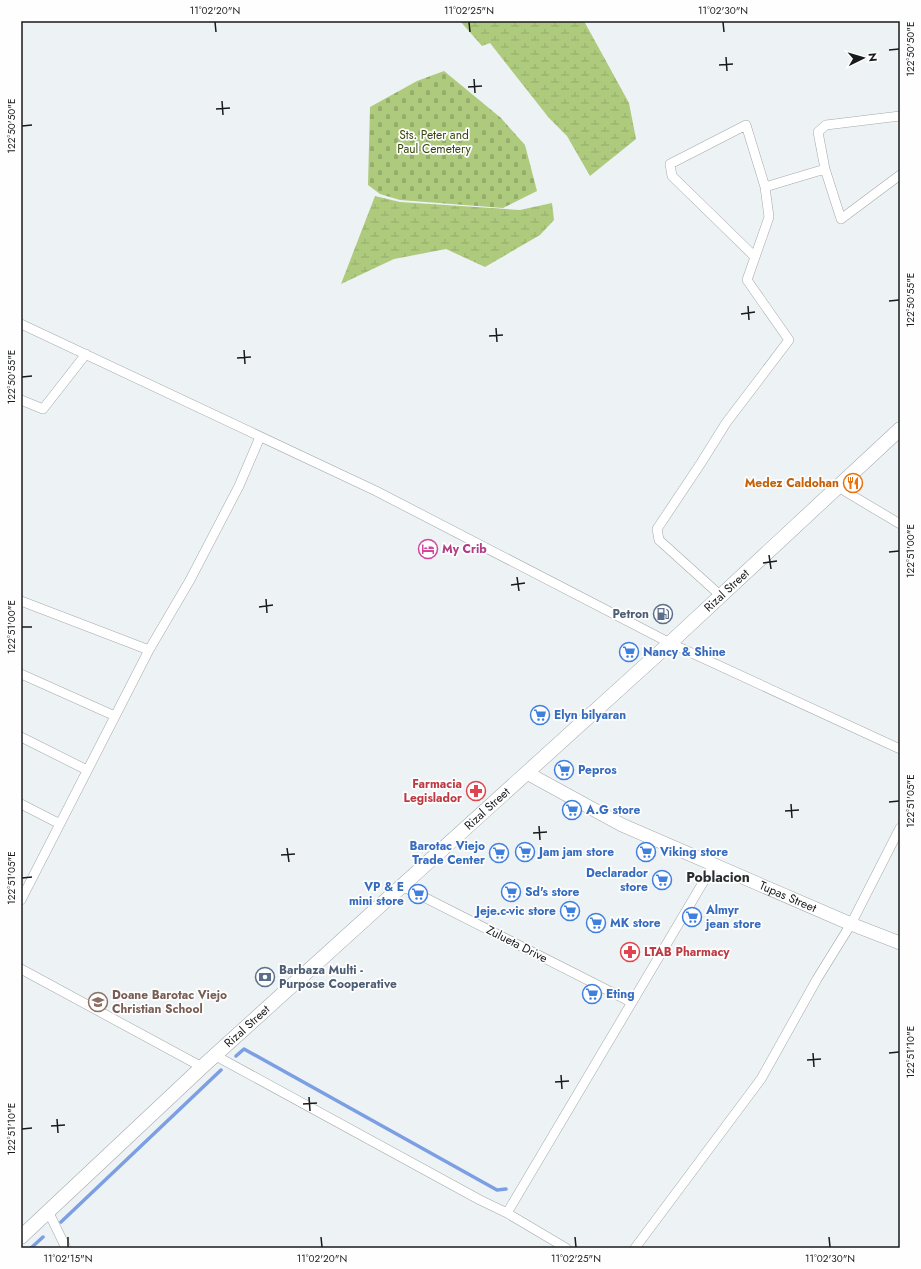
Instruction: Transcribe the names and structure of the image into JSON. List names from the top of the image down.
{
  "streets": {
    "main road": ["Rizal Street"],
    "street": ["Tupas Street", "Zulueta Drive"]
  },
  "crossings": [
    ["Rizal Street", "Tupas Street"],
    ["Rizal Street", "Zulueta Drive"]
  ],
  "districts": ["Poblacion"],
  "parks": ["Sts. Peter and Paul Cemetery"],
  "places": {
    "restaurant": ["Medez Caldohan"],
    "hotel": ["My Crib"],
    "fuel station": ["Petron"],
    "supermarket": [
      "Nancy & Shine",
      "Elyn bilyaran",
      "Pepros",
      "A.G store",
      "Jam jam store",
      "Viking store",
      "Barotac Viejo Trade Center",
      "Declarador store",
      "Sd's store",
      "VP & E mini store",
      "Jeje.c-vic store",
      "Almyr jean store",
      "MK store",
      "Eting"
    ],
    "pharmacy": ["Farmacia Legislador", "LTAB Pharmacy"],
    "bank": ["Barbaza Multi - Purpose Cooperative"],
    "school or university": ["Doane Barotac Viejo Christian School"]
  },
  "north": "right",
  "coordinates": [
    "11°02'20\"N",
    "11°02'25\"N",
    "11°02'30\"N",
    "122°50'50\"E",
    "122°50'55\"E",
    "122°51'00\"E",
    "122°51'05\"E",
    "122°51'10\"E",
    "11°02'15\"N"
  ]
}
